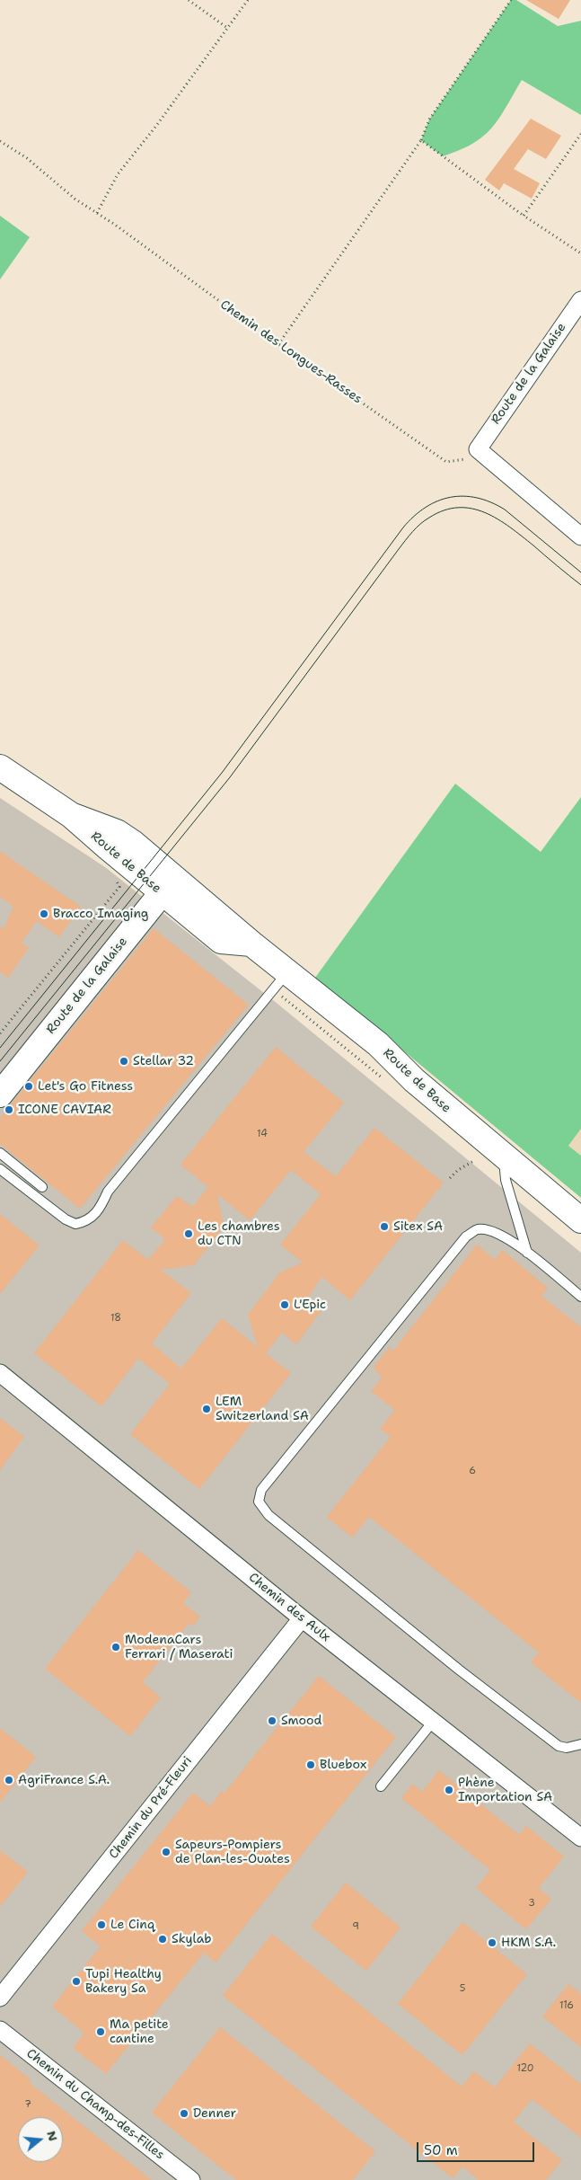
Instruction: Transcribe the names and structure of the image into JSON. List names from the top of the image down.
{
  "streets": {
    "street": [
      "Route de la Galaise",
      "Route de Base",
      "Chemin des Aulx",
      "Chemin du Pré-Fleuri",
      "Chemin du Champ-des-Filles"
    ],
    "path": ["Chemin des Longues-Rasses"]
  },
  "crossings": [
    ["Chemin des Longues-Rasses", "Route de la Galaise"],
    ["Route de la Galaise", "Route de Base"],
    ["Chemin des Aulx", "Chemin du Pré-Fleuri"]
  ],
  "places": [
    "Bracco Imaging",
    "Stellar 32",
    "Let's Go Fitness",
    "ICONE CAVIAR",
    "Sitex SA",
    "Les chambres du CTN",
    "L'Epic",
    "LEM Switzerland SA",
    "ModenaCars Ferrari / Maserati",
    "Smood",
    "Bluebox",
    "AgriFrance S.A.",
    "Phène Importation SA",
    "Sapeurs-Pompiers de Plan-les-Ouates",
    "Le Cinq",
    "Skylab",
    "HKM S.A.",
    "Tupi Healthy Bakery Sa",
    "Ma petite cantine",
    "Denner"
  ],
  "house_numbers": [
    "14",
    "18",
    "6",
    "3",
    "9",
    "5",
    "116",
    "120",
    "7"
  ],
  "scale_bar": "50 m",
  "north": "right"
}
